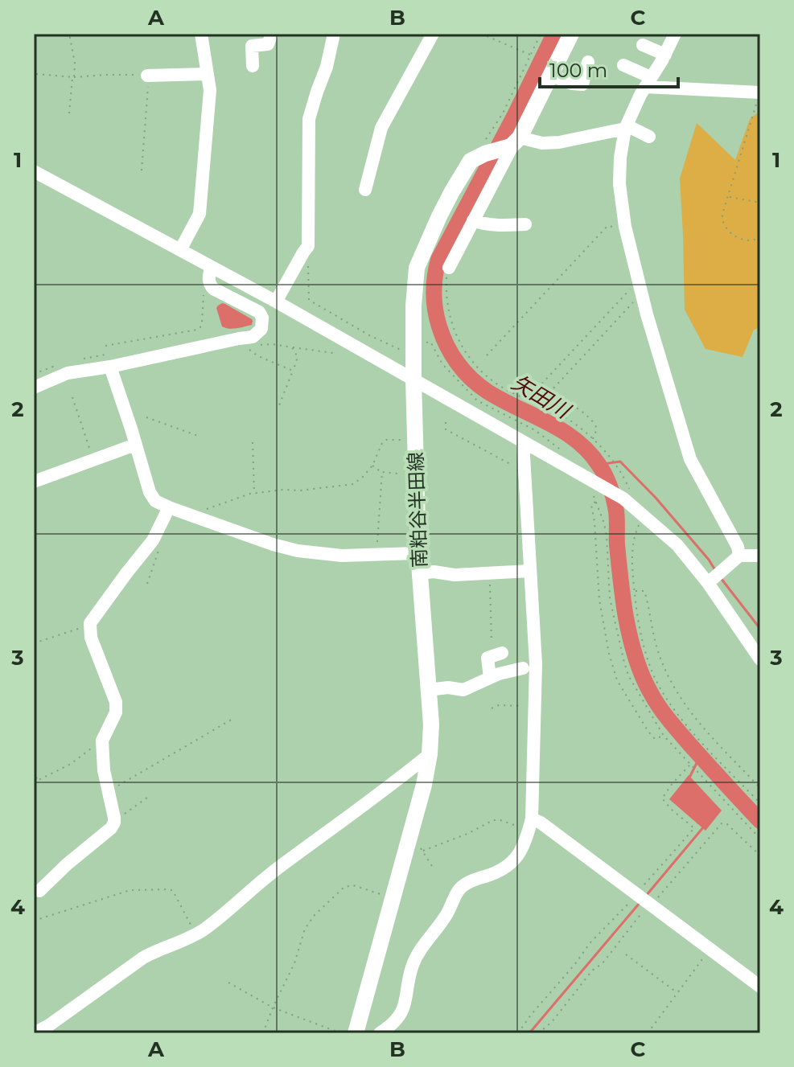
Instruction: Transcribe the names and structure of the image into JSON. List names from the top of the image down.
{
  "streets": {
    "main road": ["南粕谷半田線"]
  },
  "water": ["矢田川"],
  "scale_bar": "100 m",
  "grid": {
    "columns": ["A", "B", "C"],
    "rows": [
      "1",
      "2",
      "3",
      "4"
    ]
  }
}
